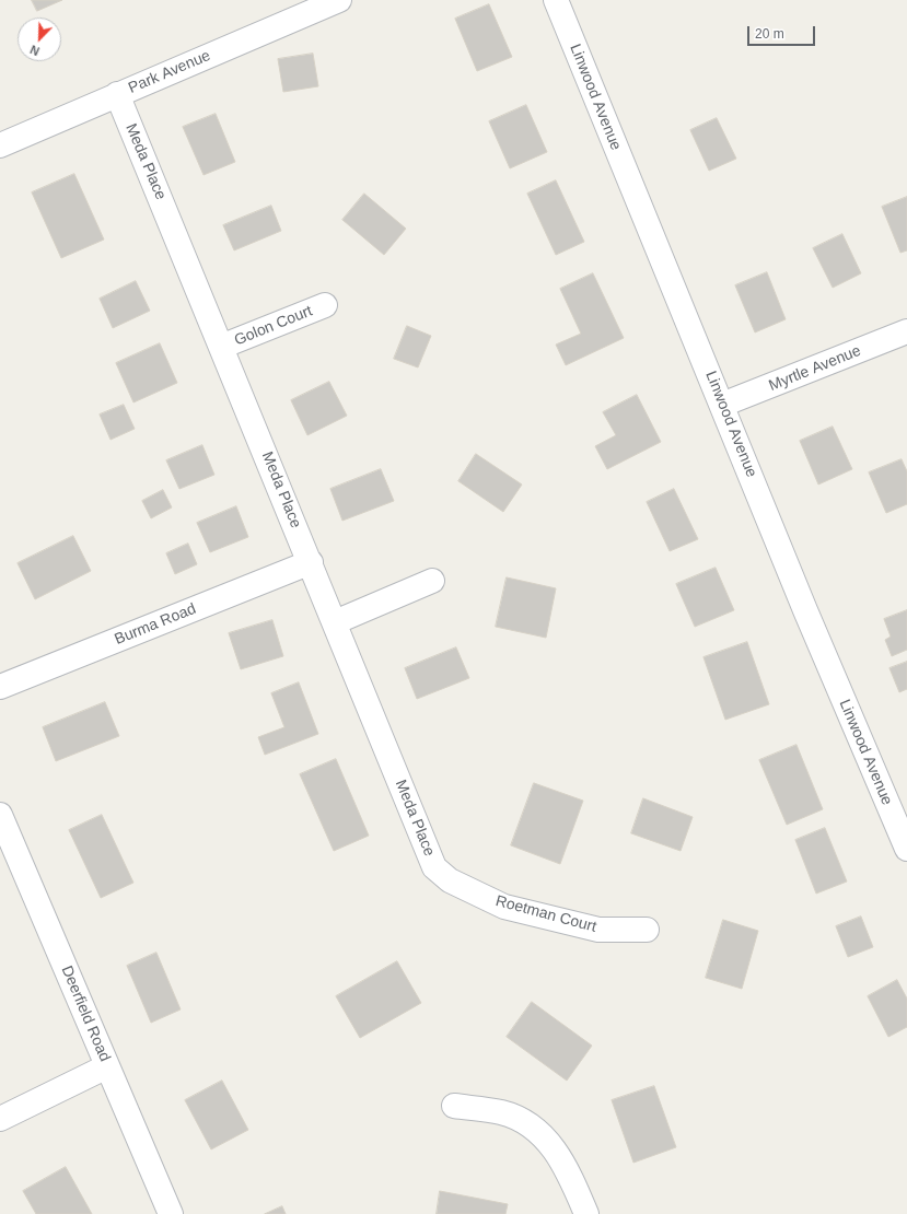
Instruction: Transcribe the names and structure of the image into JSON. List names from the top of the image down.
{
  "streets": {
    "street": [
      "Park Avenue",
      "Linwood Avenue",
      "Meda Place",
      "Golon Court",
      "Myrtle Avenue",
      "Burma Road",
      "Roetman Court",
      "Deerfield Road"
    ]
  },
  "crossings": [
    ["Park Avenue", "Meda Place"],
    ["Linwood Avenue", "Myrtle Avenue"],
    ["Meda Place", "Golon Court"],
    ["Meda Place", "Burma Road"],
    ["Meda Place", "Roetman Court"]
  ],
  "scale_bar": "20 m",
  "north": "bottom left"
}
